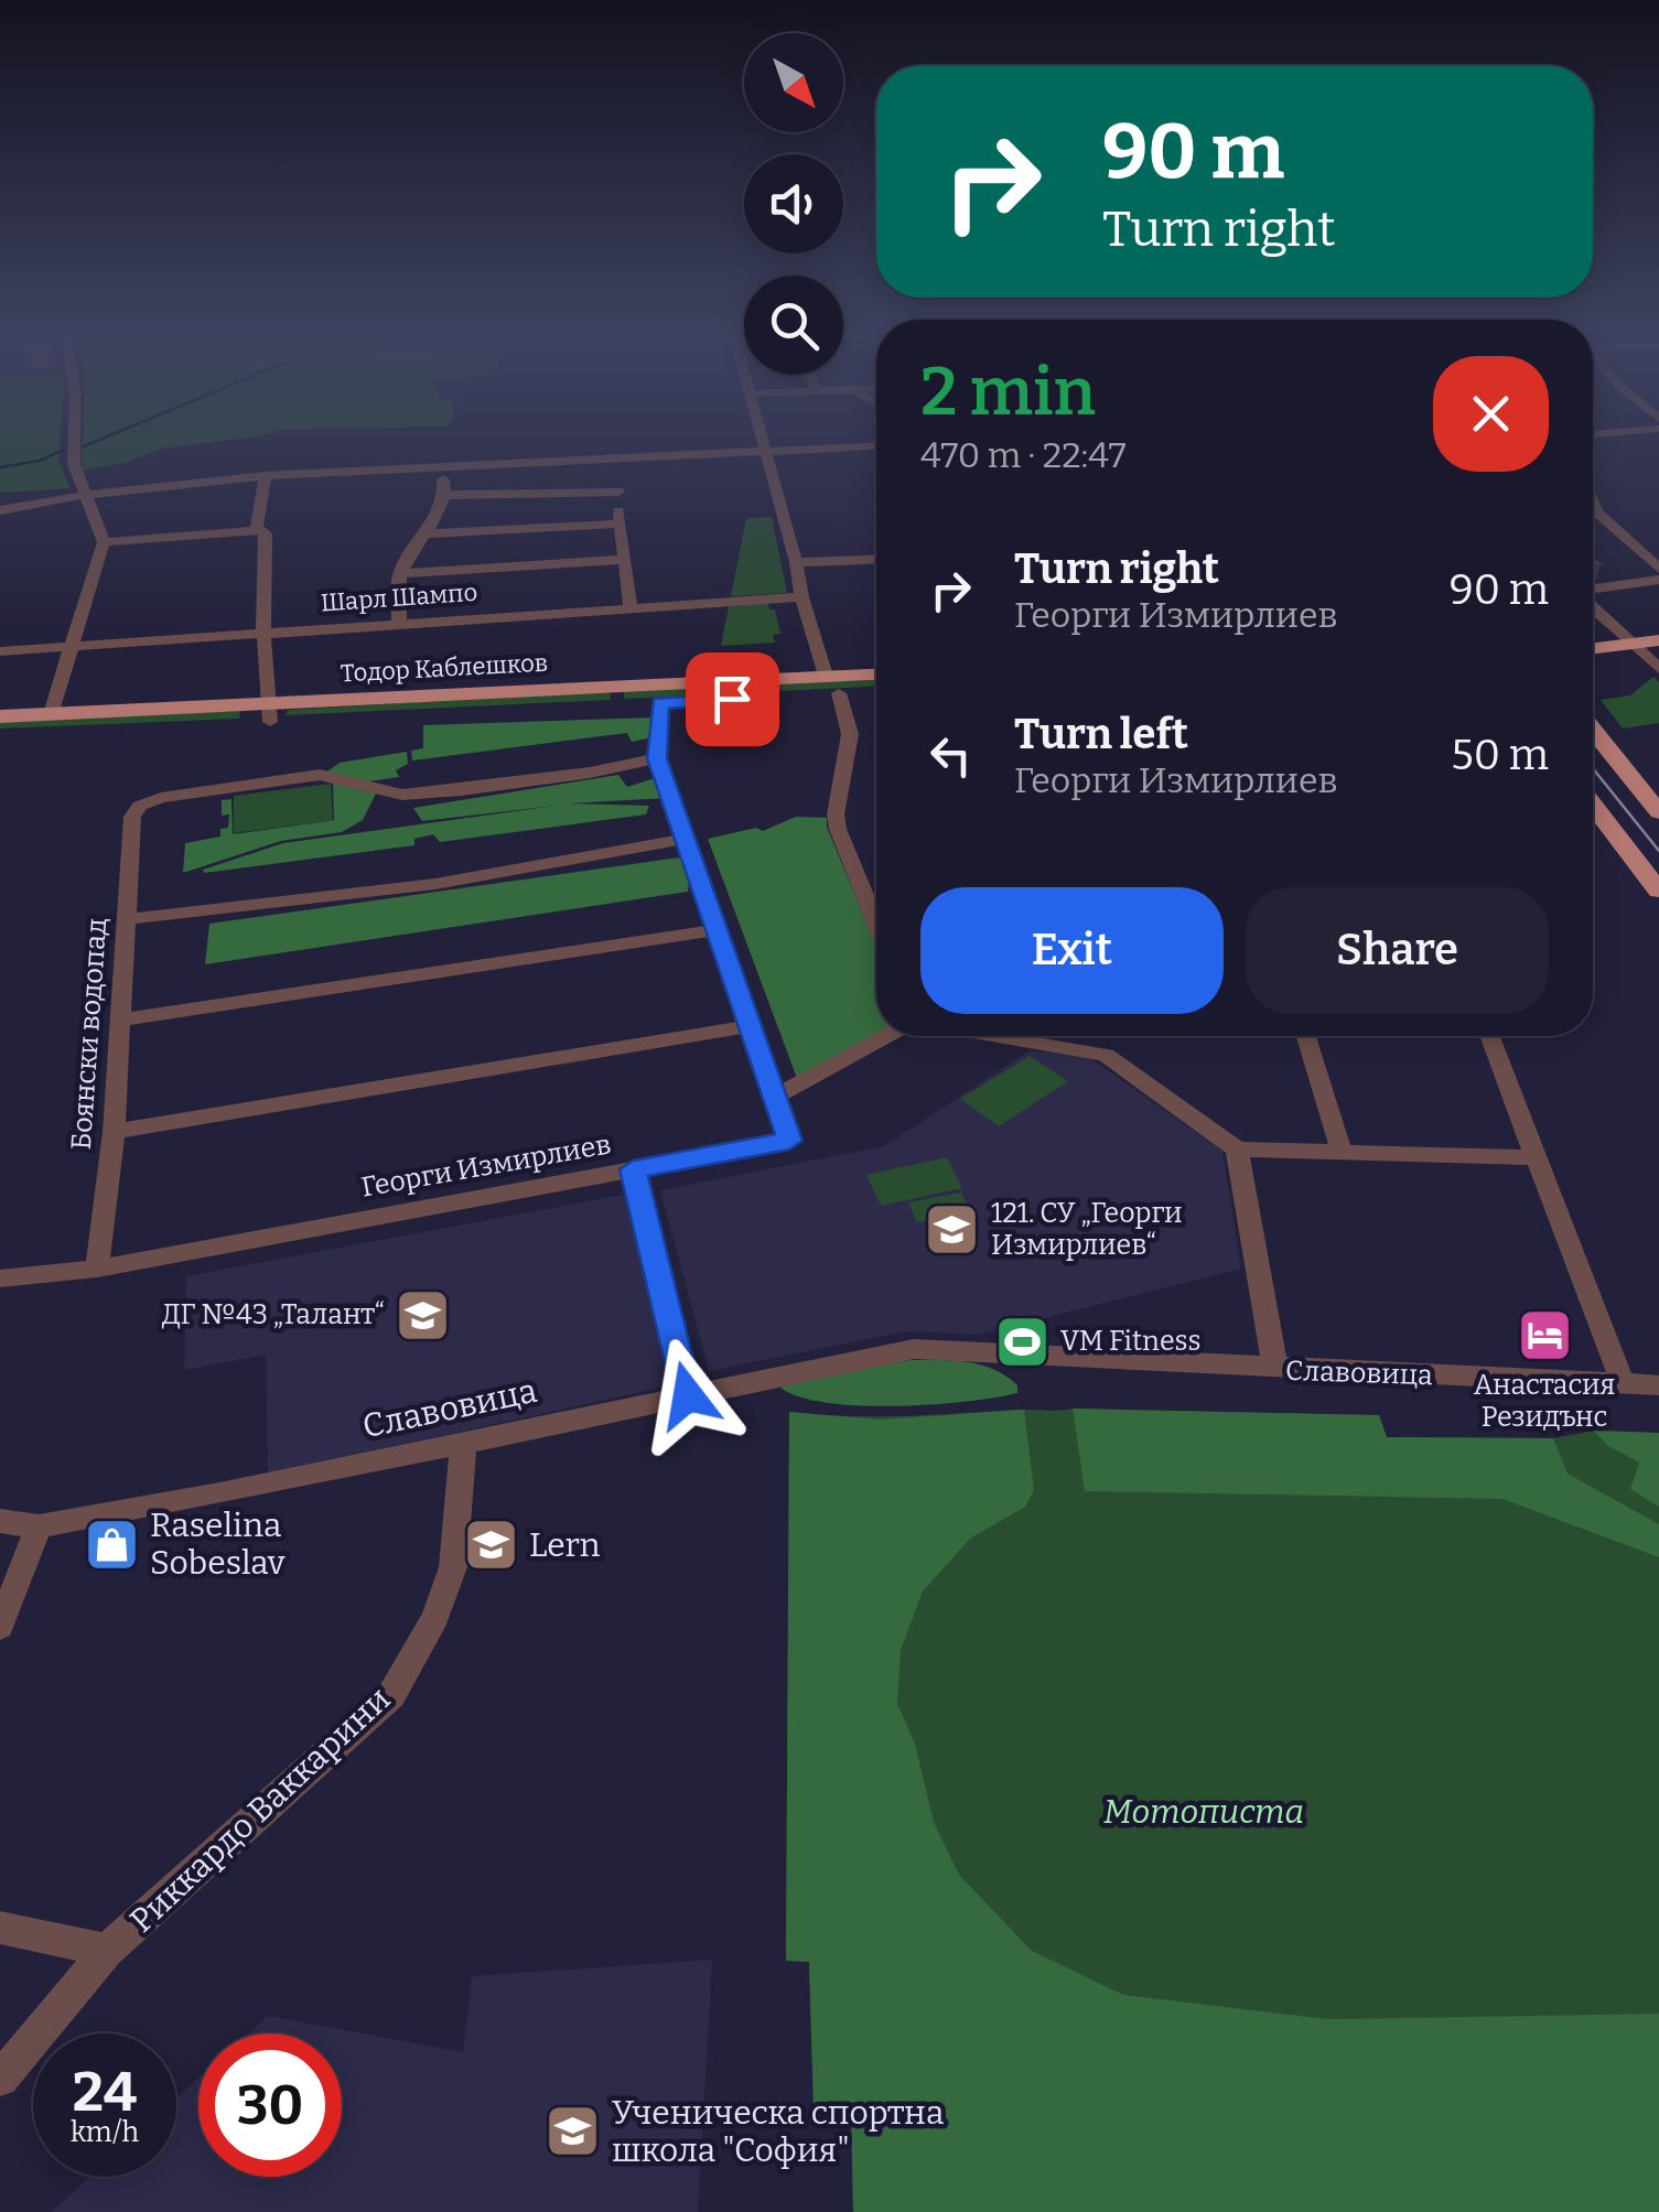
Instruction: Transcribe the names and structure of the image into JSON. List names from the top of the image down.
{
  "streets": {
    "main road": ["Тодор Каблешков"],
    "street": [
      "Шарл Шампо",
      "Боянски водопад",
      "Георги Измирлиев",
      "Славовица",
      "Риккардо Ваккарини"
    ]
  },
  "crossings": [
    ["Тодор Каблешков", "Георги Измирлиев"],
    ["Боянски водопад", "Георги Измирлиев"],
    ["Славовица", "Риккардо Ваккарини"]
  ],
  "parks": ["Мотописта"],
  "places": {
    "school or university": [
      "121. СУ „Георги Измирлиев“",
      "ДГ №43 „Талант“",
      "Lern",
      "Ученическа спортна школа \"София\""
    ],
    "hotel": ["Анастасия Резидънс"],
    "sports": ["VM Fitness"],
    "shop": ["Raselina Sobeslav"]
  },
  "north": "bottom right",
  "page": {
    "turn": ["90 m", "Turn right"],
    "heading": ["2 min", "470 m · 22:47"],
    "list": [
      {
        "name": "Turn right",
        "note": "Георги Измирлиев",
        "value": "90 m"
      },
      {
        "name": "Turn left",
        "note": "Георги Измирлиев",
        "value": "50 m"
      }
    ],
    "buttons": ["Exit", "Share"],
    "speed": "24 km/h",
    "limit": "30"
  }
}
